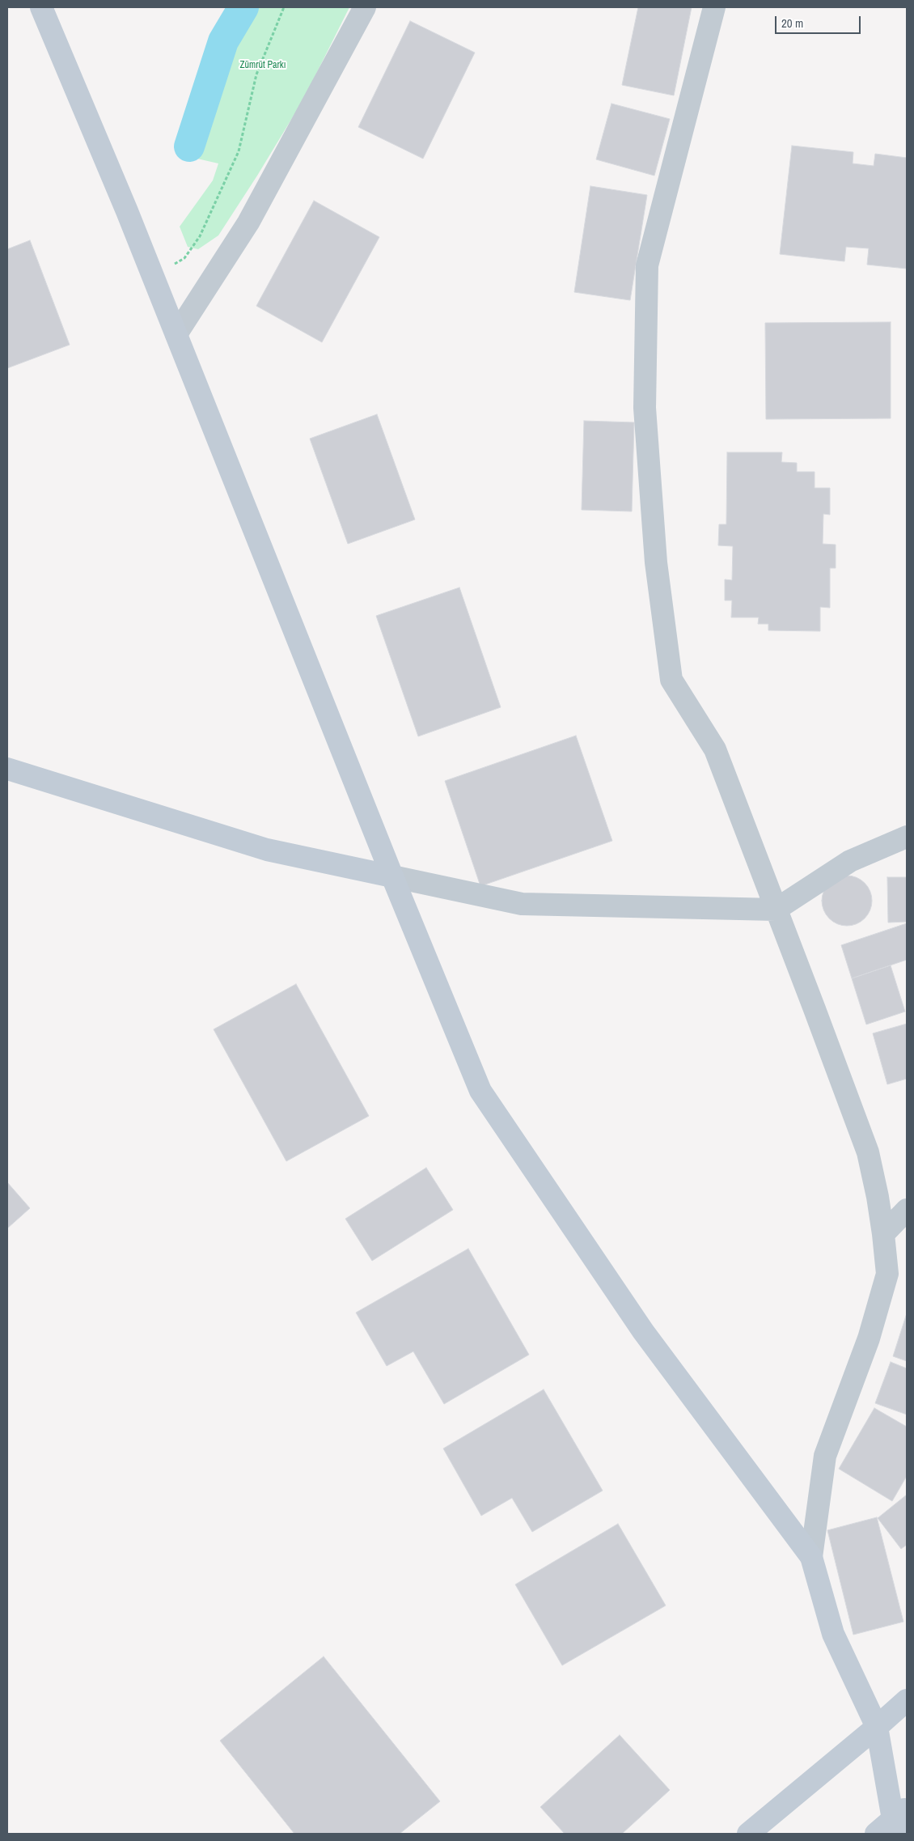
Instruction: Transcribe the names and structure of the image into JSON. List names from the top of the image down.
{
  "parks": ["Zümrüt Parkı"],
  "scale_bar": "20 m"
}
